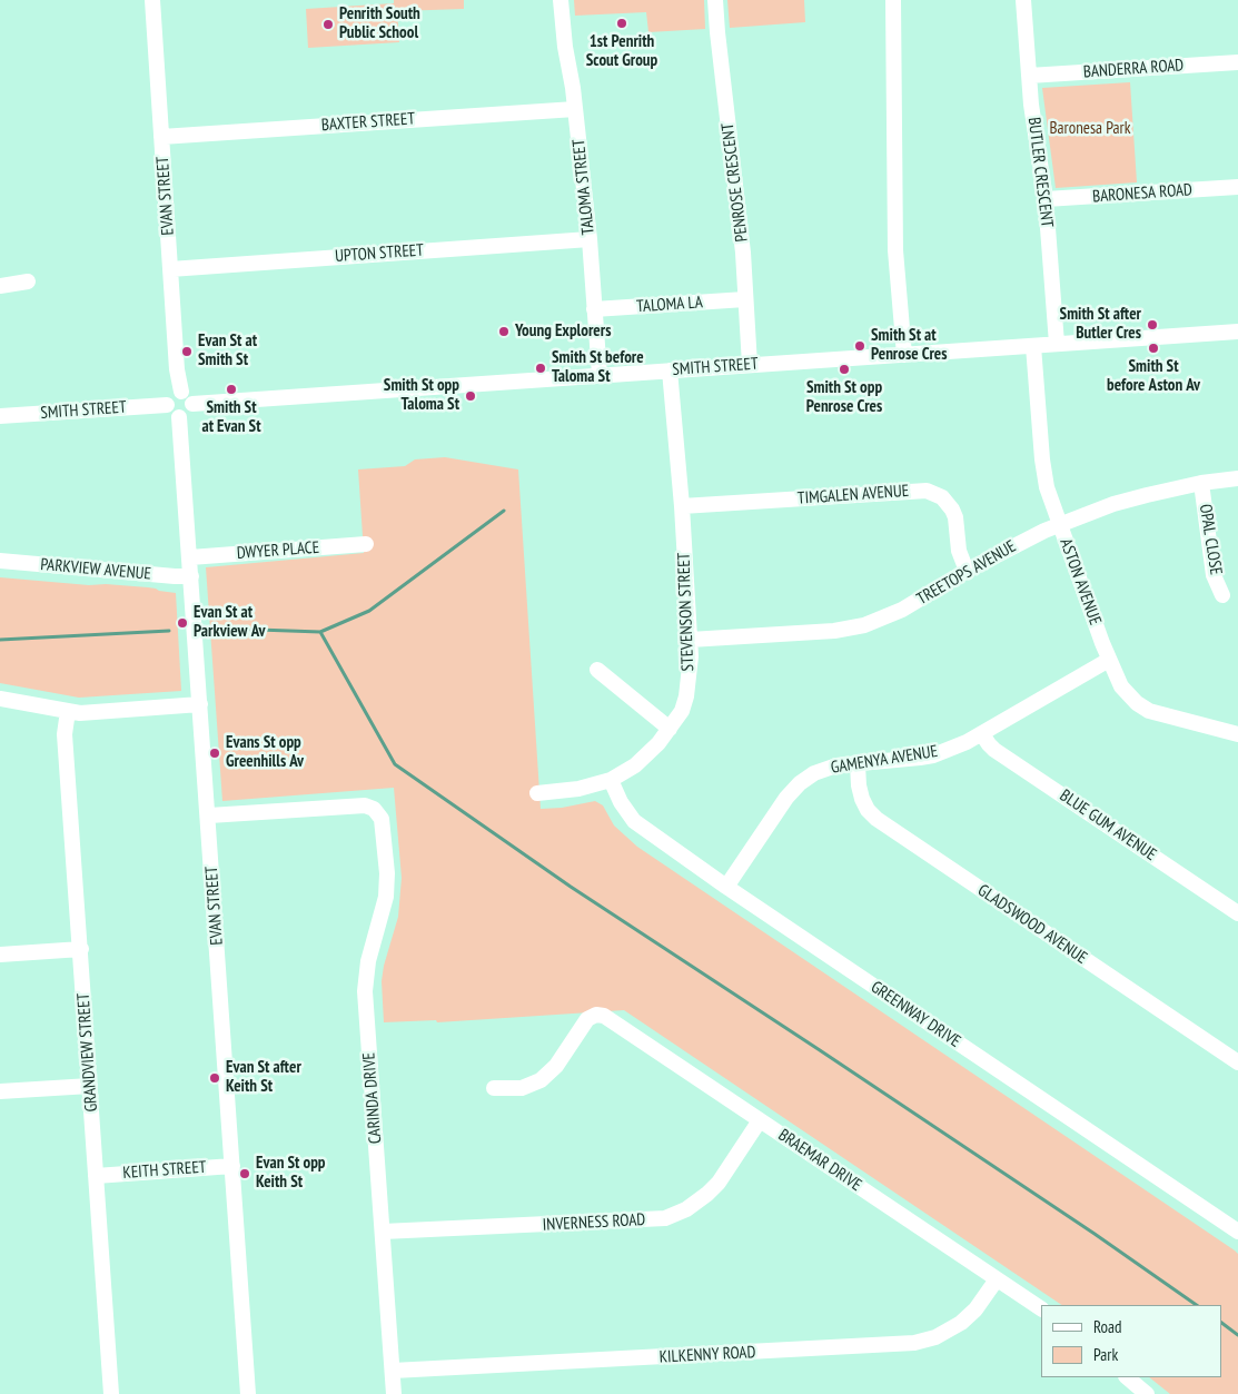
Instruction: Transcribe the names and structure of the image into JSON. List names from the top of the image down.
{
  "streets": {
    "street": [
      "BANDERRA ROAD",
      "BAXTER STREET",
      "BUTLER CRESCENT",
      "PENROSE CRESCENT",
      "TALOMA STREET",
      "BARONESA ROAD",
      "EVAN STREET",
      "UPTON STREET",
      "TALOMA LA",
      "SMITH STREET",
      "TIMGALEN AVENUE",
      "OPAL CLOSE",
      "DWYER PLACE",
      "PARKVIEW AVENUE",
      "TREETOPS AVENUE",
      "ASTON AVENUE",
      "STEVENSON STREET",
      "GAMENYA AVENUE",
      "BLUE GUM AVENUE",
      "GLADSWOOD AVENUE",
      "GREENWAY DRIVE",
      "GRANDVIEW STREET",
      "CARINDA DRIVE",
      "BRAEMAR DRIVE",
      "KEITH STREET",
      "INVERNESS ROAD",
      "KILKENNY ROAD"
    ]
  },
  "crossings": [
    ["BANDERRA ROAD", "BUTLER CRESCENT"],
    ["BAXTER STREET", "TALOMA STREET"],
    ["BAXTER STREET", "EVAN STREET"],
    ["BUTLER CRESCENT", "BARONESA ROAD"],
    ["BUTLER CRESCENT", "SMITH STREET"],
    ["PENROSE CRESCENT", "TALOMA LA"],
    ["PENROSE CRESCENT", "SMITH STREET"],
    ["TALOMA STREET", "UPTON STREET"],
    ["TALOMA STREET", "TALOMA LA"],
    ["TALOMA STREET", "SMITH STREET"],
    ["EVAN STREET", "UPTON STREET"],
    ["EVAN STREET", "SMITH STREET"],
    ["EVAN STREET", "DWYER PLACE"],
    ["EVAN STREET", "PARKVIEW AVENUE"],
    ["EVAN STREET", "CARINDA DRIVE"],
    ["EVAN STREET", "KEITH STREET"],
    ["SMITH STREET", "ASTON AVENUE"],
    ["SMITH STREET", "STEVENSON STREET"],
    ["TIMGALEN AVENUE", "TREETOPS AVENUE"],
    ["TIMGALEN AVENUE", "STEVENSON STREET"],
    ["OPAL CLOSE", "TREETOPS AVENUE"],
    ["TREETOPS AVENUE", "ASTON AVENUE"],
    ["TREETOPS AVENUE", "STEVENSON STREET"],
    ["ASTON AVENUE", "GAMENYA AVENUE"],
    ["STEVENSON STREET", "GREENWAY DRIVE"],
    ["GAMENYA AVENUE", "BLUE GUM AVENUE"],
    ["GAMENYA AVENUE", "GLADSWOOD AVENUE"],
    ["GAMENYA AVENUE", "GREENWAY DRIVE"],
    ["GRANDVIEW STREET", "KEITH STREET"],
    ["CARINDA DRIVE", "INVERNESS ROAD"],
    ["CARINDA DRIVE", "KILKENNY ROAD"],
    ["BRAEMAR DRIVE", "INVERNESS ROAD"],
    ["BRAEMAR DRIVE", "KILKENNY ROAD"]
  ],
  "parks": ["Baronesa Park"],
  "places": [
    "1st Penrith Scout Group",
    "Penrith South Public School",
    "Smith St after Butler Cres",
    "Young Explorers",
    "Smith St at Penrose Cres",
    "Smith St before Aston Av",
    "Evan St at Smith St",
    "Smith St before Taloma St",
    "Smith St opp Penrose Cres",
    "Smith St at Evan St",
    "Smith St opp Taloma St",
    "Evan St at Parkview Av",
    "Evans St opp Greenhills Av",
    "Evan St after Keith St",
    "Evan St opp Keith St"
  ],
  "legend": ["Road", "Park"]
}
